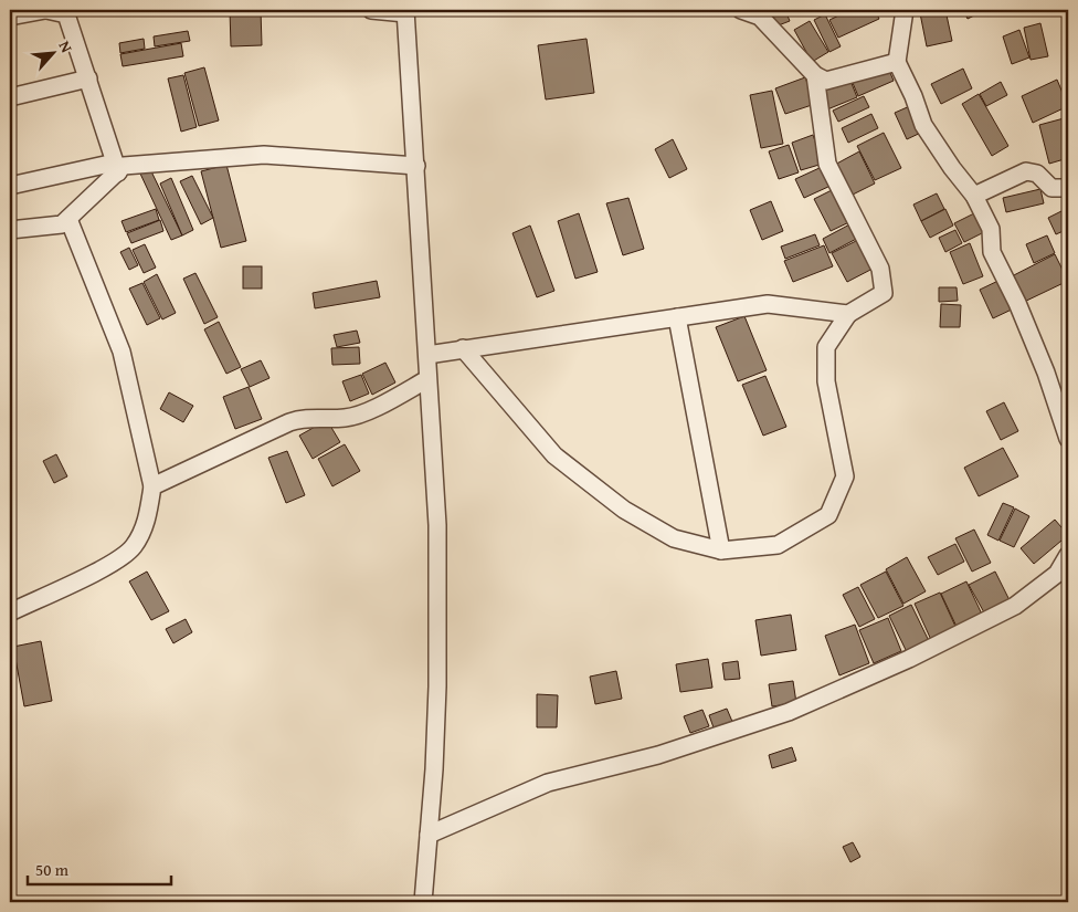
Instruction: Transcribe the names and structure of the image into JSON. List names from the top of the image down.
{
  "scale_bar": "50 m",
  "north": "top right"
}
